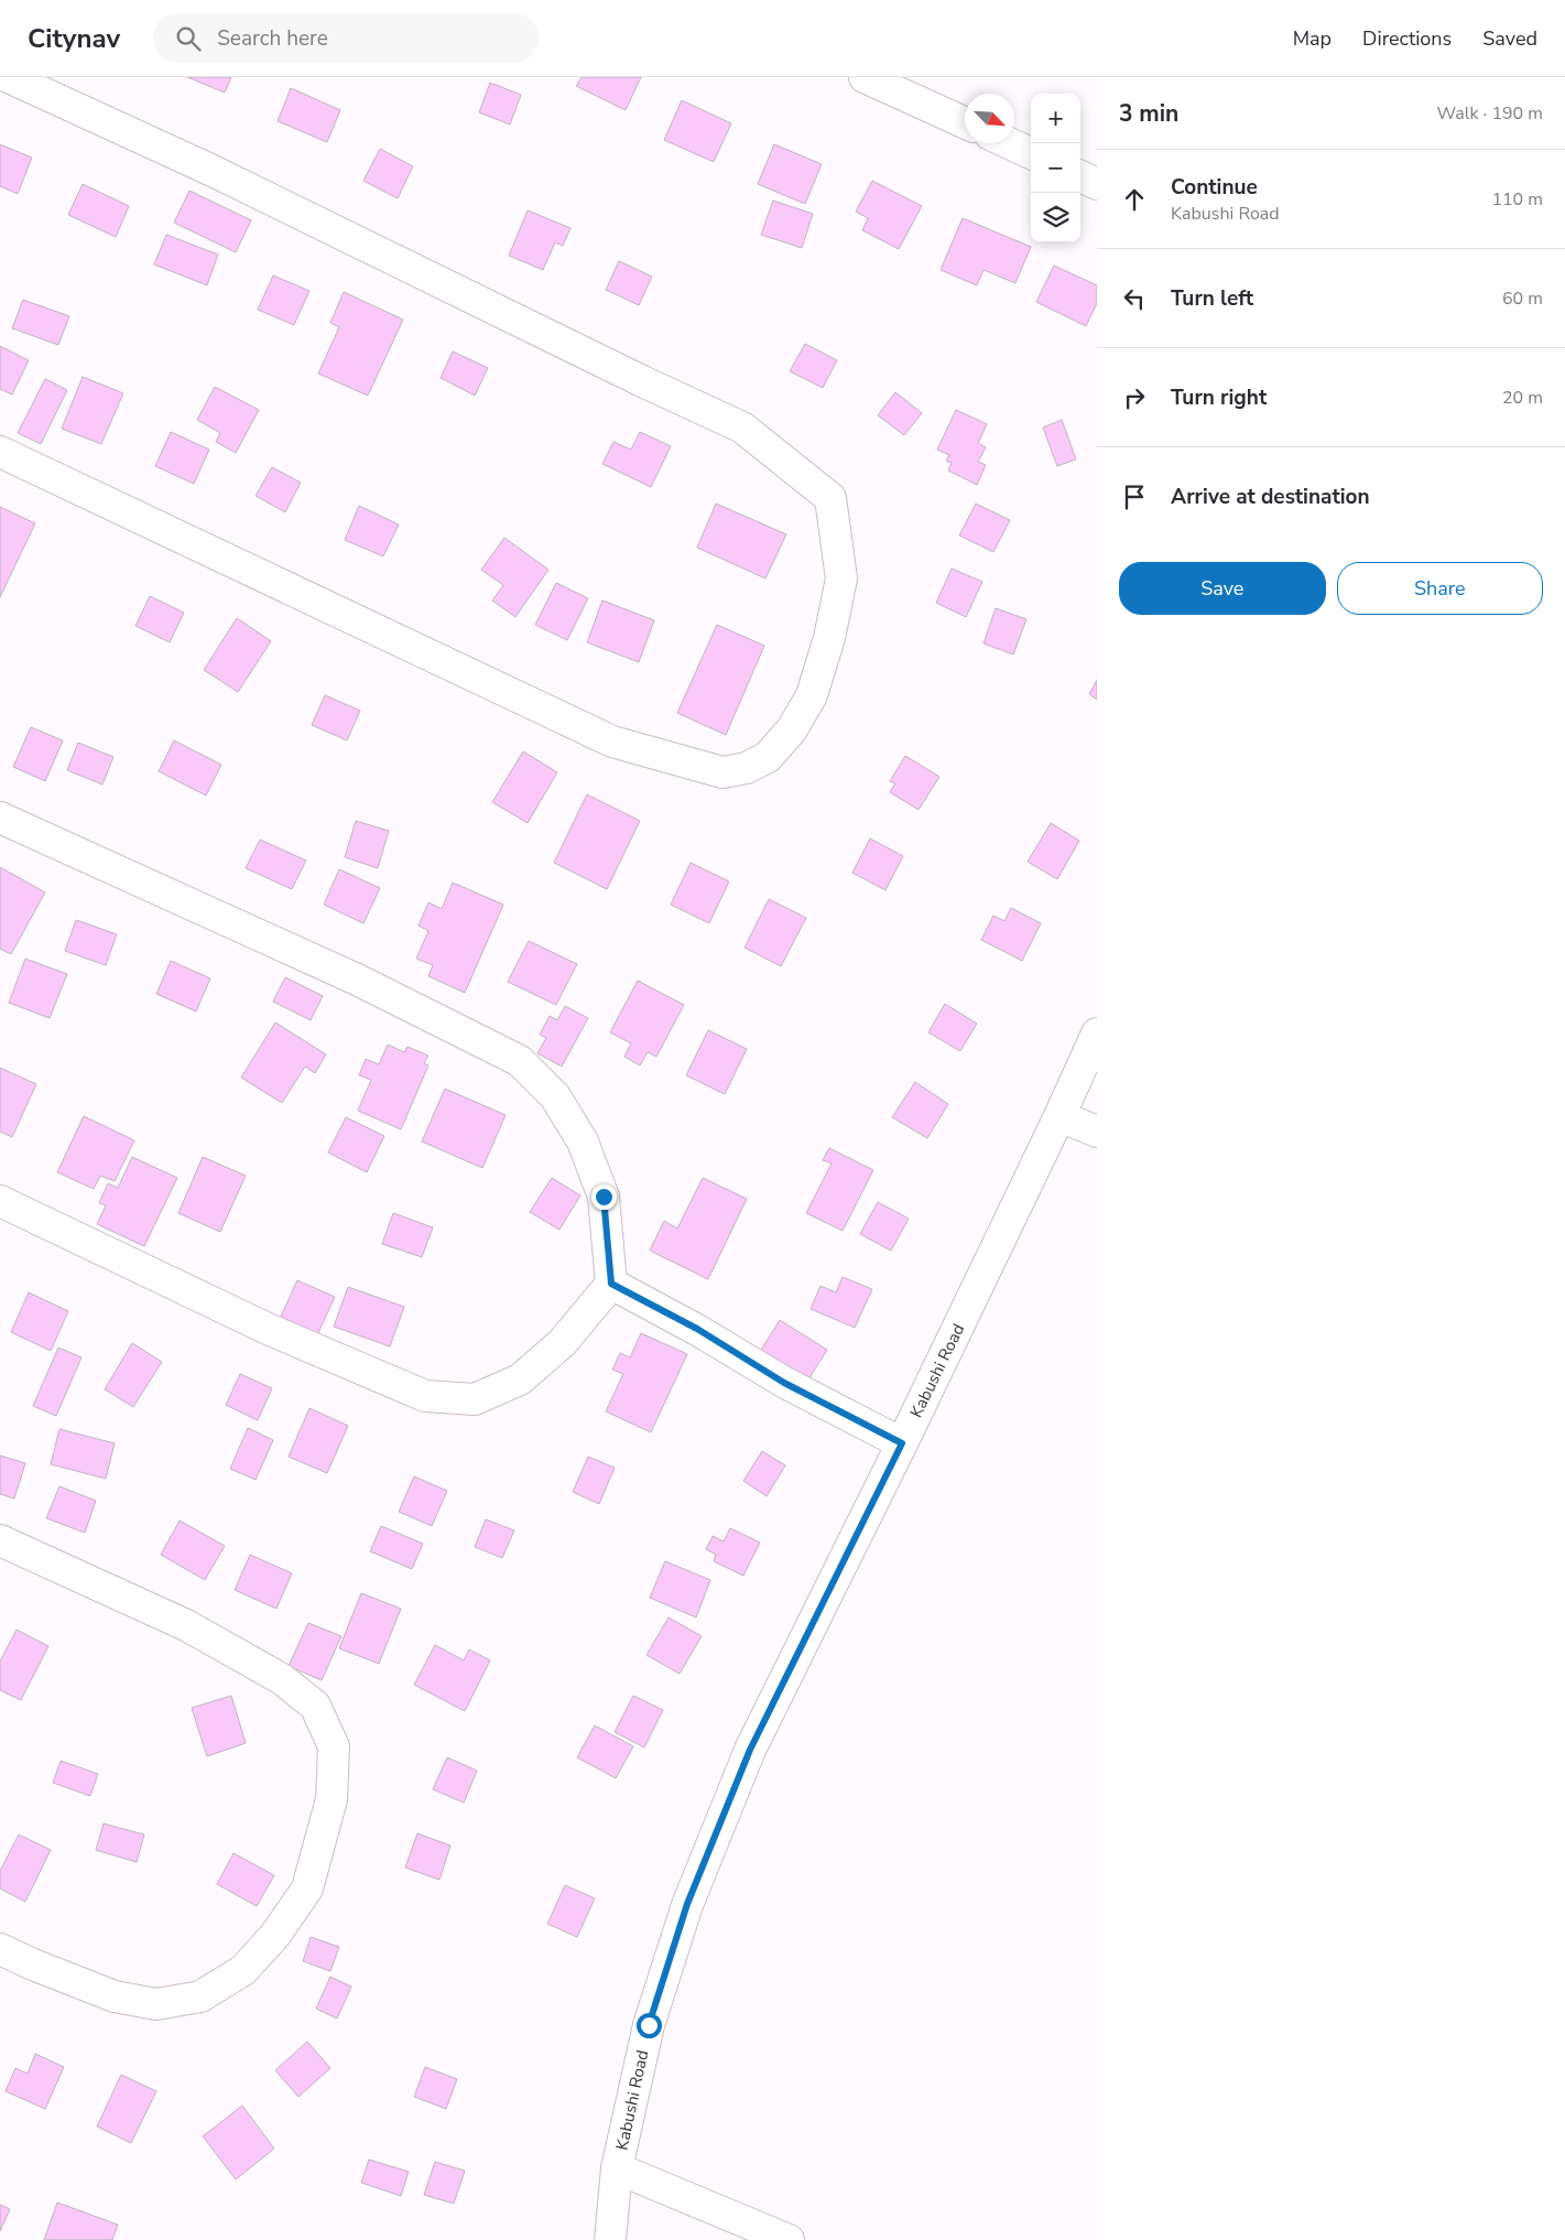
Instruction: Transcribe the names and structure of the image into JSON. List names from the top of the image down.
{
  "streets": {
    "street": ["Kabushi Road"]
  },
  "north": "bottom right",
  "page": {
    "header": "Citynav",
    "search": "Search here",
    "nav": ["Map", "Directions", "Saved"],
    "heading": ["3 min", "Walk · 190 m"],
    "map_buttons": ["+", "−"],
    "list": [
      ["Continue", "Kabushi Road", "110 m"],
      ["Turn left", "60 m"],
      ["Turn right", "20 m"],
      "Arrive at destination"
    ],
    "buttons": ["Save", "Share"]
  }
}
